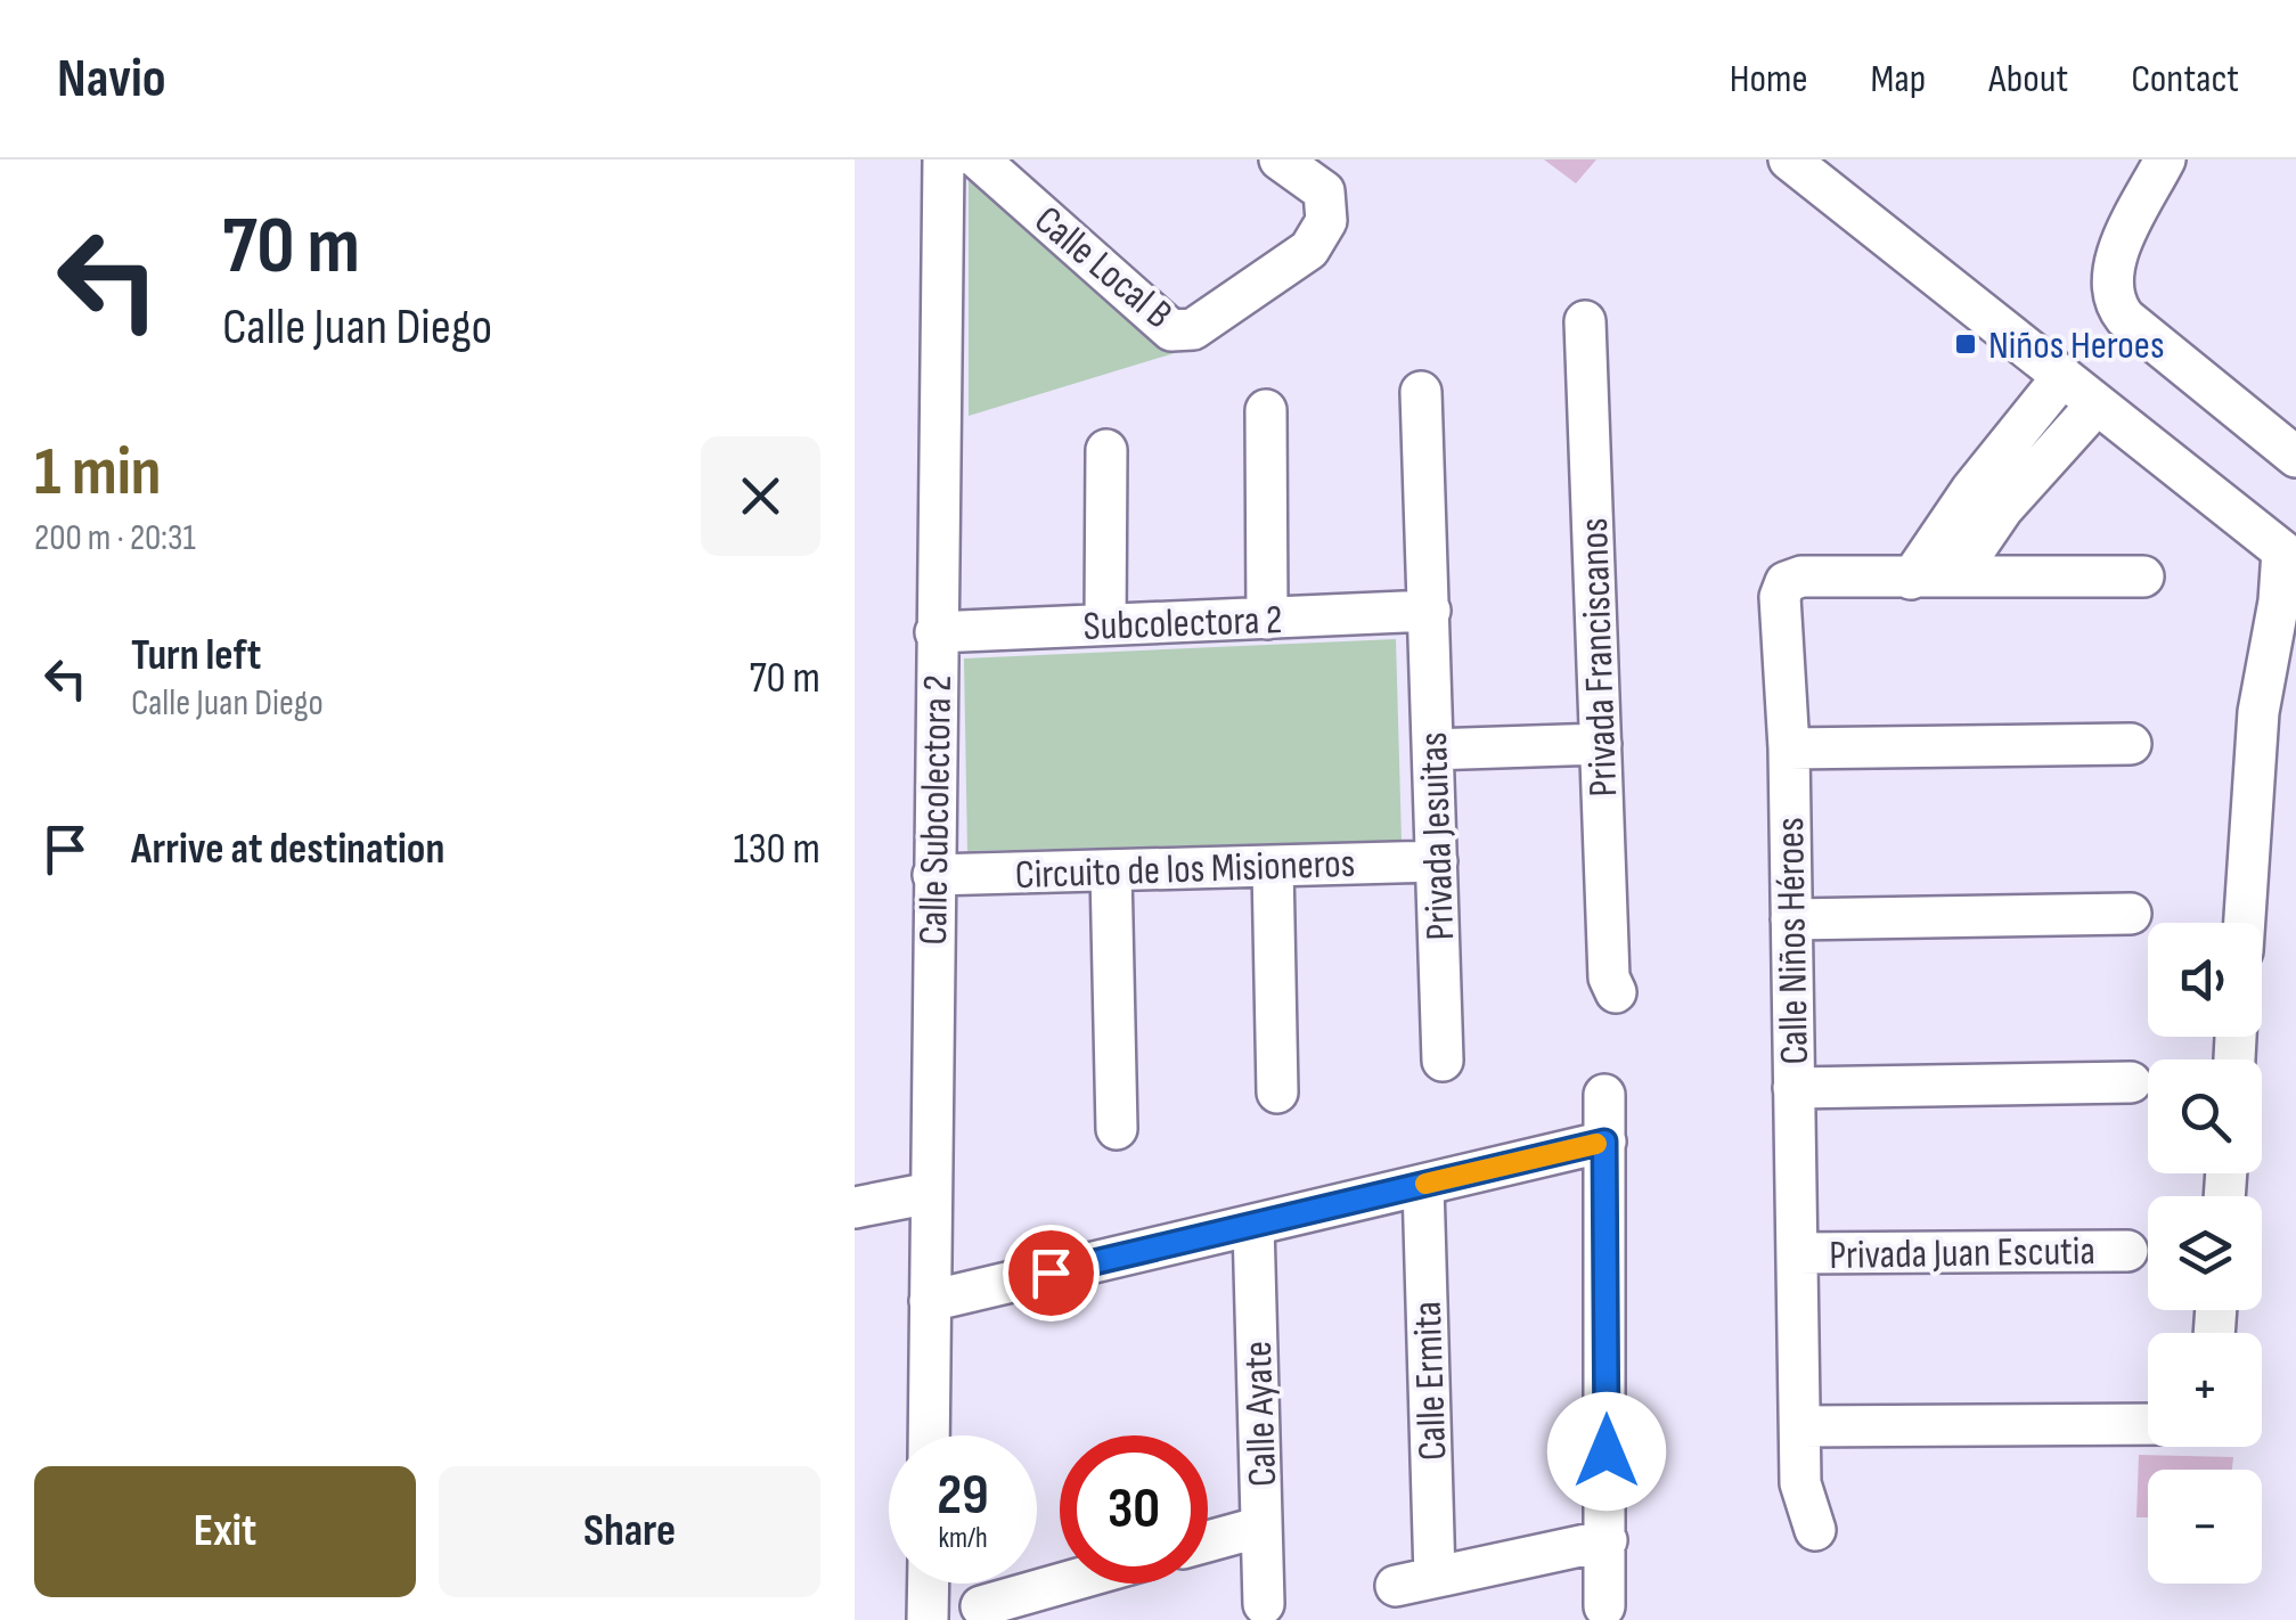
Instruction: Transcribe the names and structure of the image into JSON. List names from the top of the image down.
{
  "streets": {
    "street": [
      "Calle Local B",
      "Subcolectora 2",
      "Privada Franciscanos",
      "Calle Subcolectora 2",
      "Privada Jesuitas",
      "Circuito de los Misioneros",
      "Calle Niños Héroes",
      "Privada Juan Escutia",
      "Calle Ermita",
      "Calle Ayate"
    ]
  },
  "crossings": [
    ["Subcolectora 2", "Calle Subcolectora 2"],
    ["Subcolectora 2", "Privada Jesuitas"],
    ["Calle Subcolectora 2", "Circuito de los Misioneros"],
    ["Privada Jesuitas", "Circuito de los Misioneros"],
    ["Calle Niños Héroes", "Privada Juan Escutia"]
  ],
  "places": {
    "transit": ["Niños Heroes"]
  },
  "page": {
    "header": "Navio",
    "nav": [
      "Home",
      "Map",
      "About",
      "Contact"
    ],
    "turn": ["70 m", "Calle Juan Diego"],
    "heading": ["1 min", "200 m · 20:31"],
    "list": [
      {
        "name": "Turn left",
        "note": "Calle Juan Diego",
        "value": "70 m"
      },
      {
        "name": "Arrive at destination",
        "value": "130 m"
      }
    ],
    "map_buttons": ["+", "−"],
    "speed": "29 km/h",
    "limit": "30",
    "buttons": ["Exit", "Share"]
  }
}
